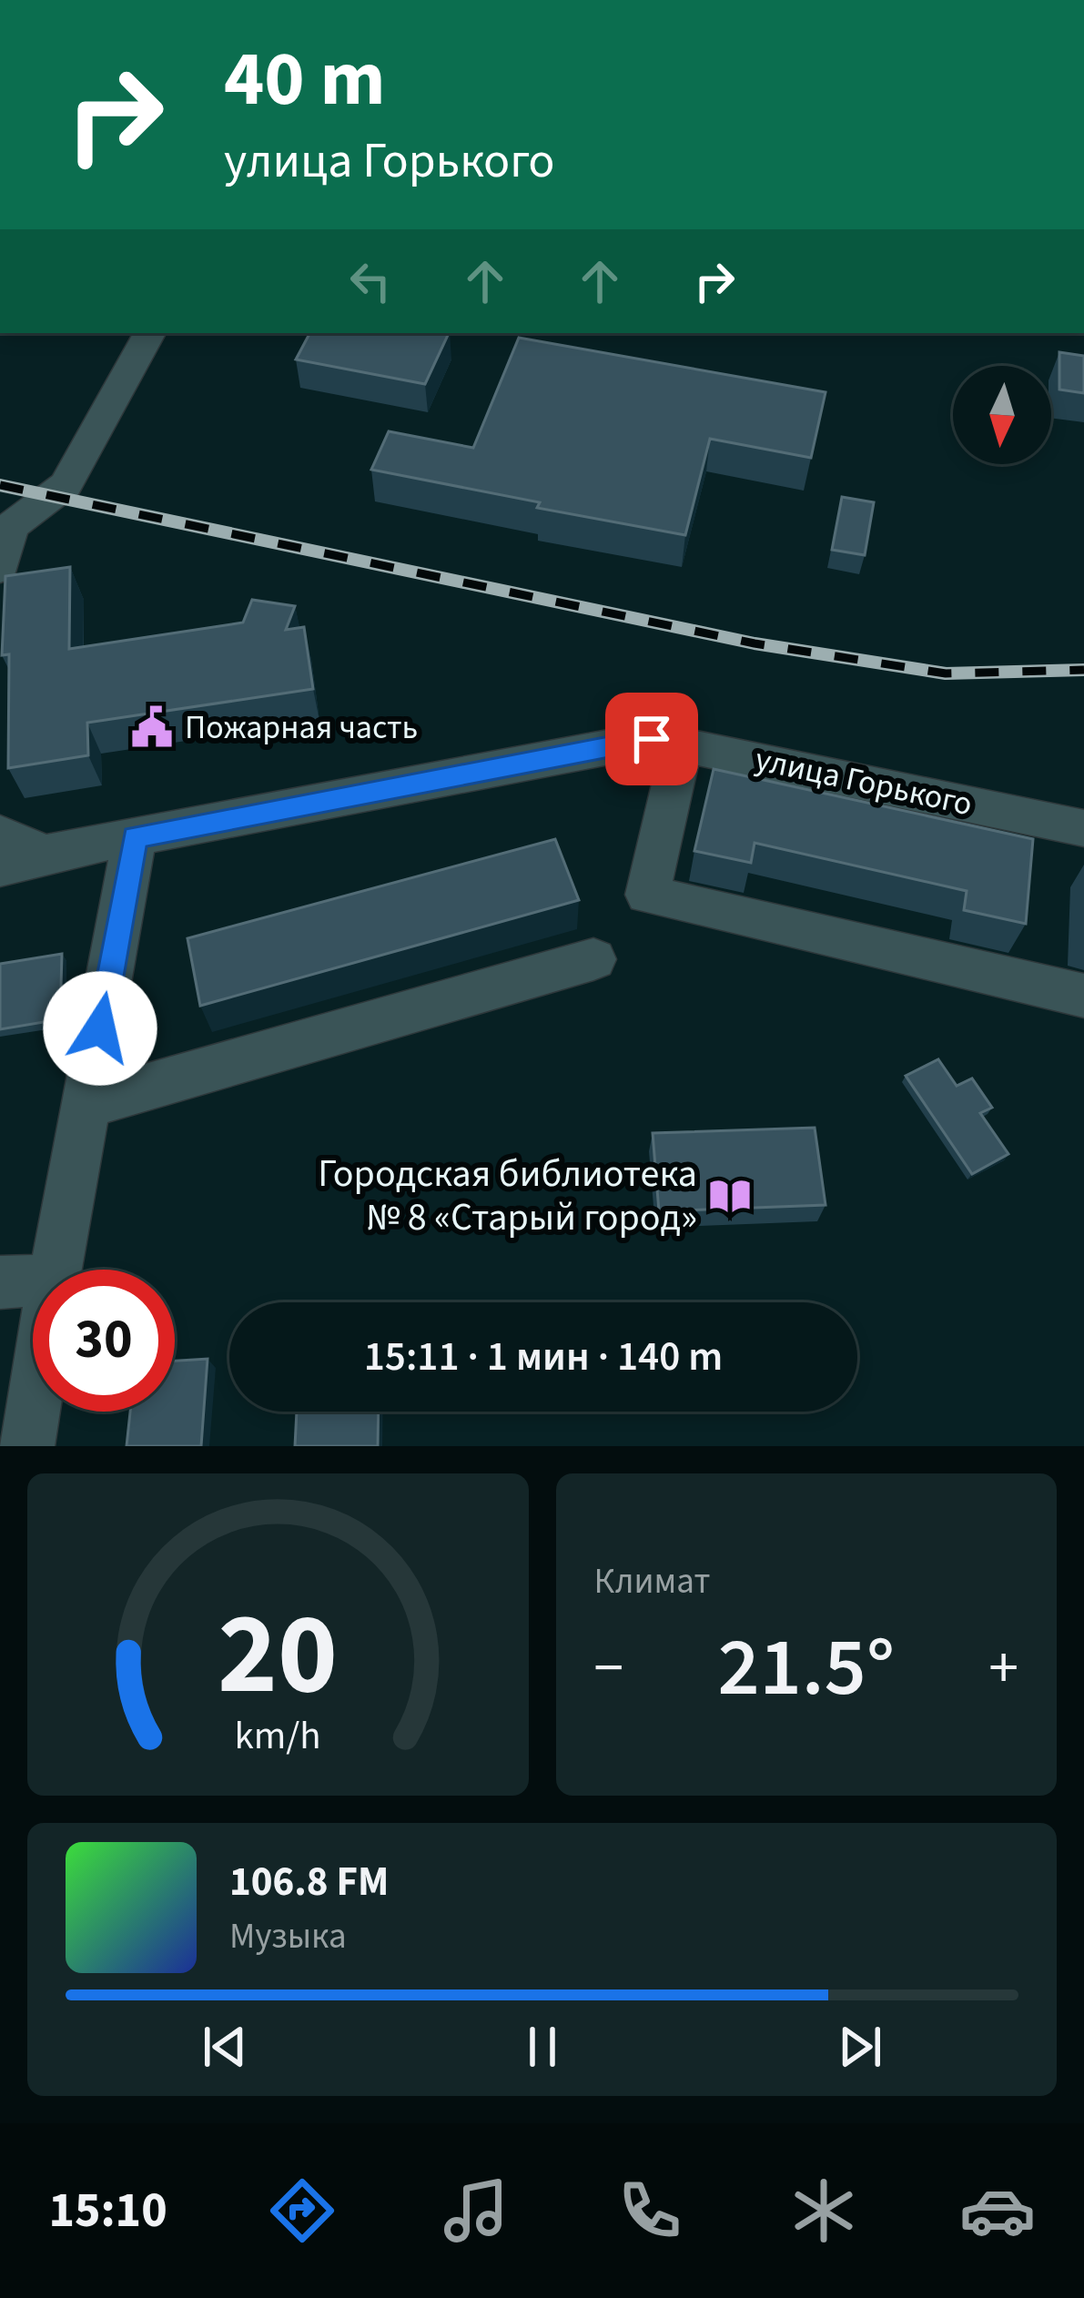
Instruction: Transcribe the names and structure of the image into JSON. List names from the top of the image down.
{
  "streets": {
    "street": ["улица Горького"]
  },
  "places": {
    "public building": ["Пожарная часть"],
    "library": ["Городская библиотека № 8 «Старый город»"]
  },
  "north": "bottom",
  "page": {
    "turn": ["40 m", "улица Горького"],
    "limit": "30",
    "trip": "15:11 · 1 мин · 140 m",
    "tile": "Климат",
    "heat": ["−", "21.5°", "+"],
    "song": ["106.8 FM", "Музыка"],
    "tabs": "15:10",
    "gauge": ["20", "km/h"]
  }
}
